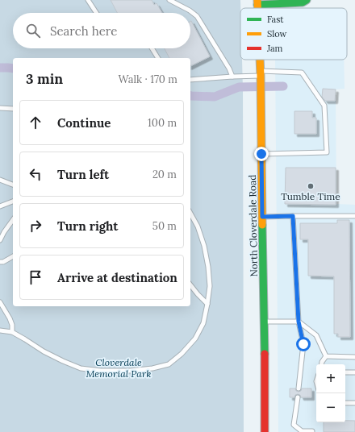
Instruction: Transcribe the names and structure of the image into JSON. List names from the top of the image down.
{
  "streets": {
    "main road": ["North Cloverdale Road"]
  },
  "parks": ["Cloverdale Memorial Park"],
  "places": ["Tumble Time"],
  "legend": ["Fast", "Slow", "Jam"],
  "page": {
    "search": "Search here",
    "heading": ["3 min", "Walk · 170 m"],
    "list": [
      ["Continue", "100 m"],
      ["Turn left", "20 m"],
      ["Turn right", "50 m"],
      "Arrive at destination"
    ],
    "map_buttons": ["+", "−"]
  }
}
